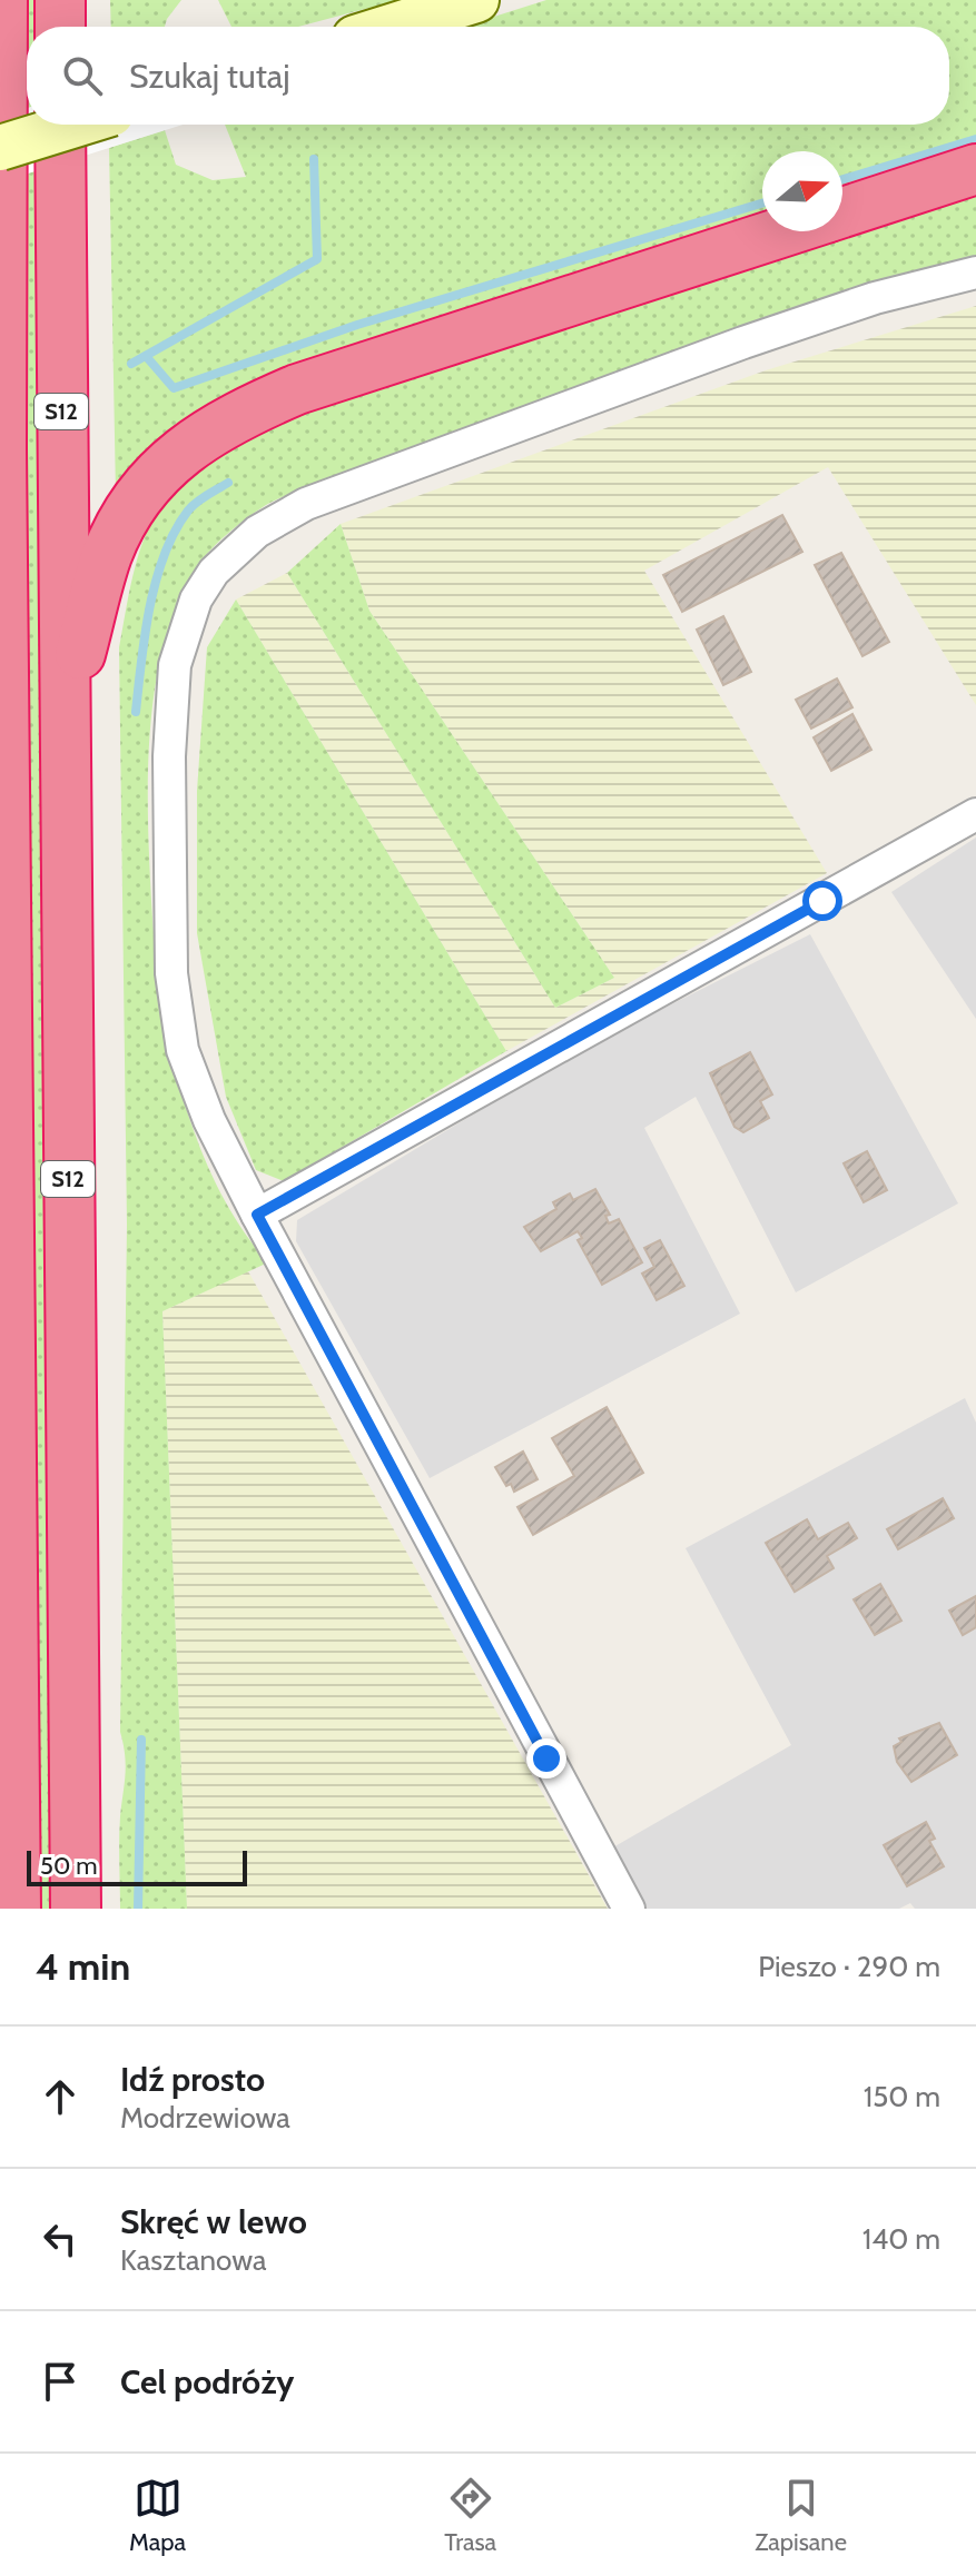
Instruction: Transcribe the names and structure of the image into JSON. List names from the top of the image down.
{
  "streets": {
    "highway": ["S12"]
  },
  "scale_bar": "50 m",
  "north": "right",
  "page": {
    "search": "Szukaj tutaj",
    "scale": "50 m",
    "heading": ["4 min", "Pieszo · 290 m"],
    "list": [
      ["Idź prosto", "Modrzewiowa", "150 m"],
      ["Skręć w lewo", "Kasztanowa", "140 m"],
      "Cel podróży"
    ],
    "nav": ["Mapa", "Trasa", "Zapisane"]
  }
}
